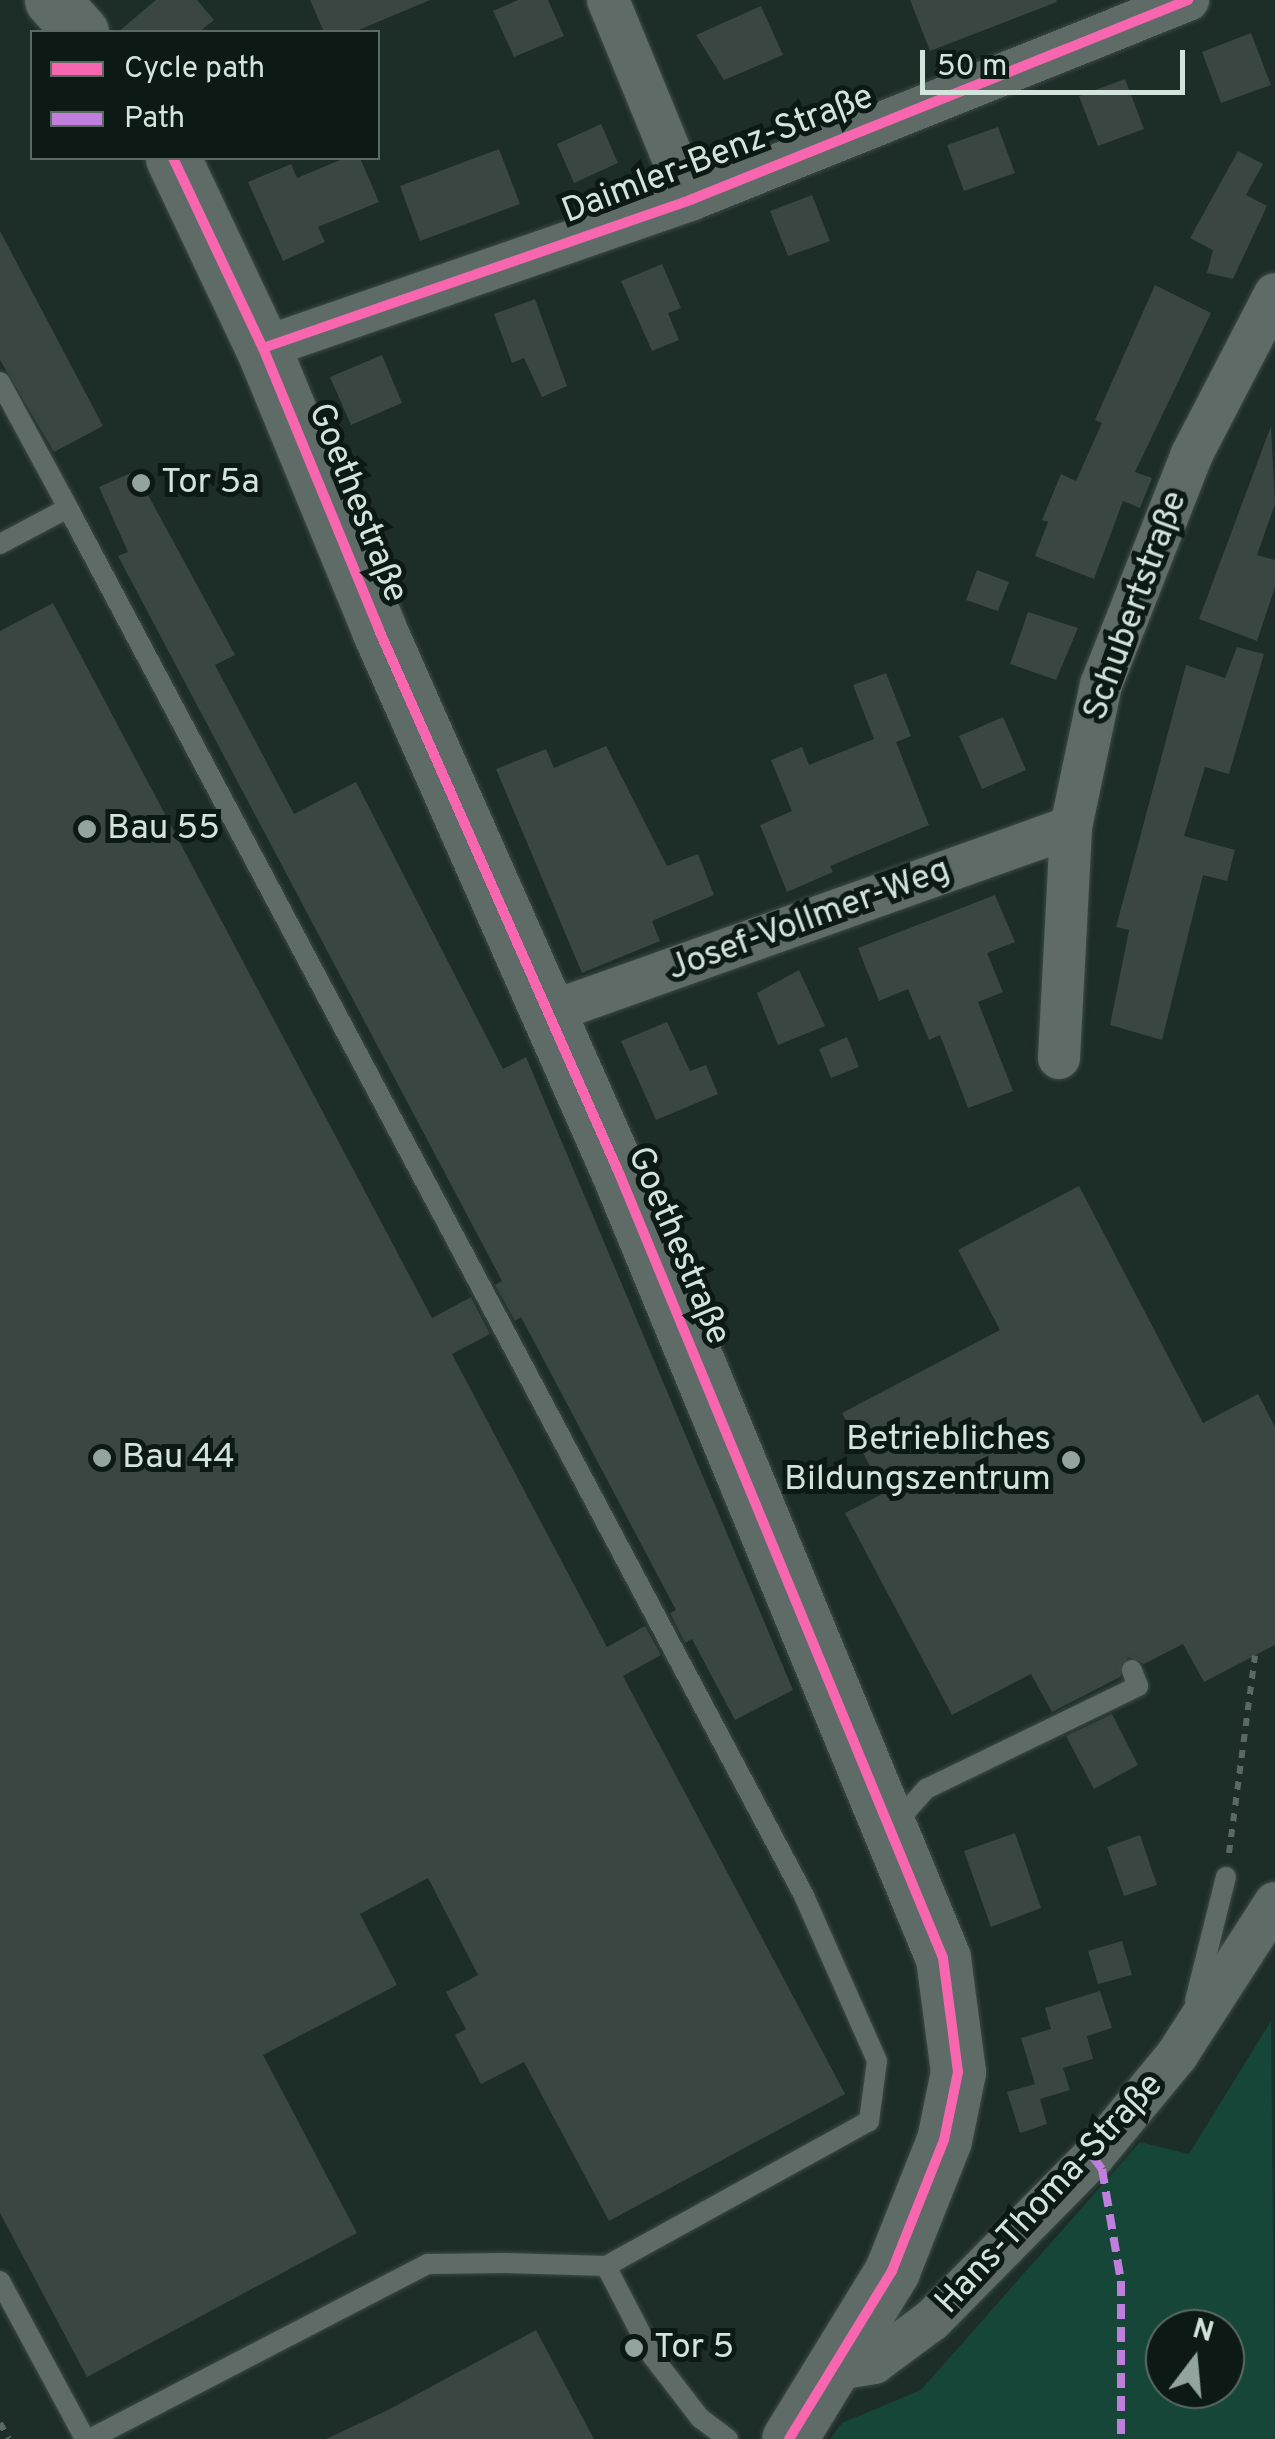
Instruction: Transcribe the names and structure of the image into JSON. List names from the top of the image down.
{
  "streets": {
    "street": [
      "Daimler-Benz-Straße",
      "Goethestraße",
      "Schubertstraße",
      "Josef-Vollmer-Weg",
      "Hans-Thoma-Straße"
    ]
  },
  "crossings": [
    ["Daimler-Benz-Straße", "Goethestraße"],
    ["Goethestraße", "Josef-Vollmer-Weg"],
    ["Goethestraße", "Hans-Thoma-Straße"],
    ["Schubertstraße", "Josef-Vollmer-Weg"]
  ],
  "places": [
    "Tor 5a",
    "Bau 55",
    "Bau 44",
    "Betriebliches Bildungszentrum",
    "Tor 5"
  ],
  "legend": ["Cycle path", "Path"],
  "scale_bar": "50 m",
  "north": "top"
}
